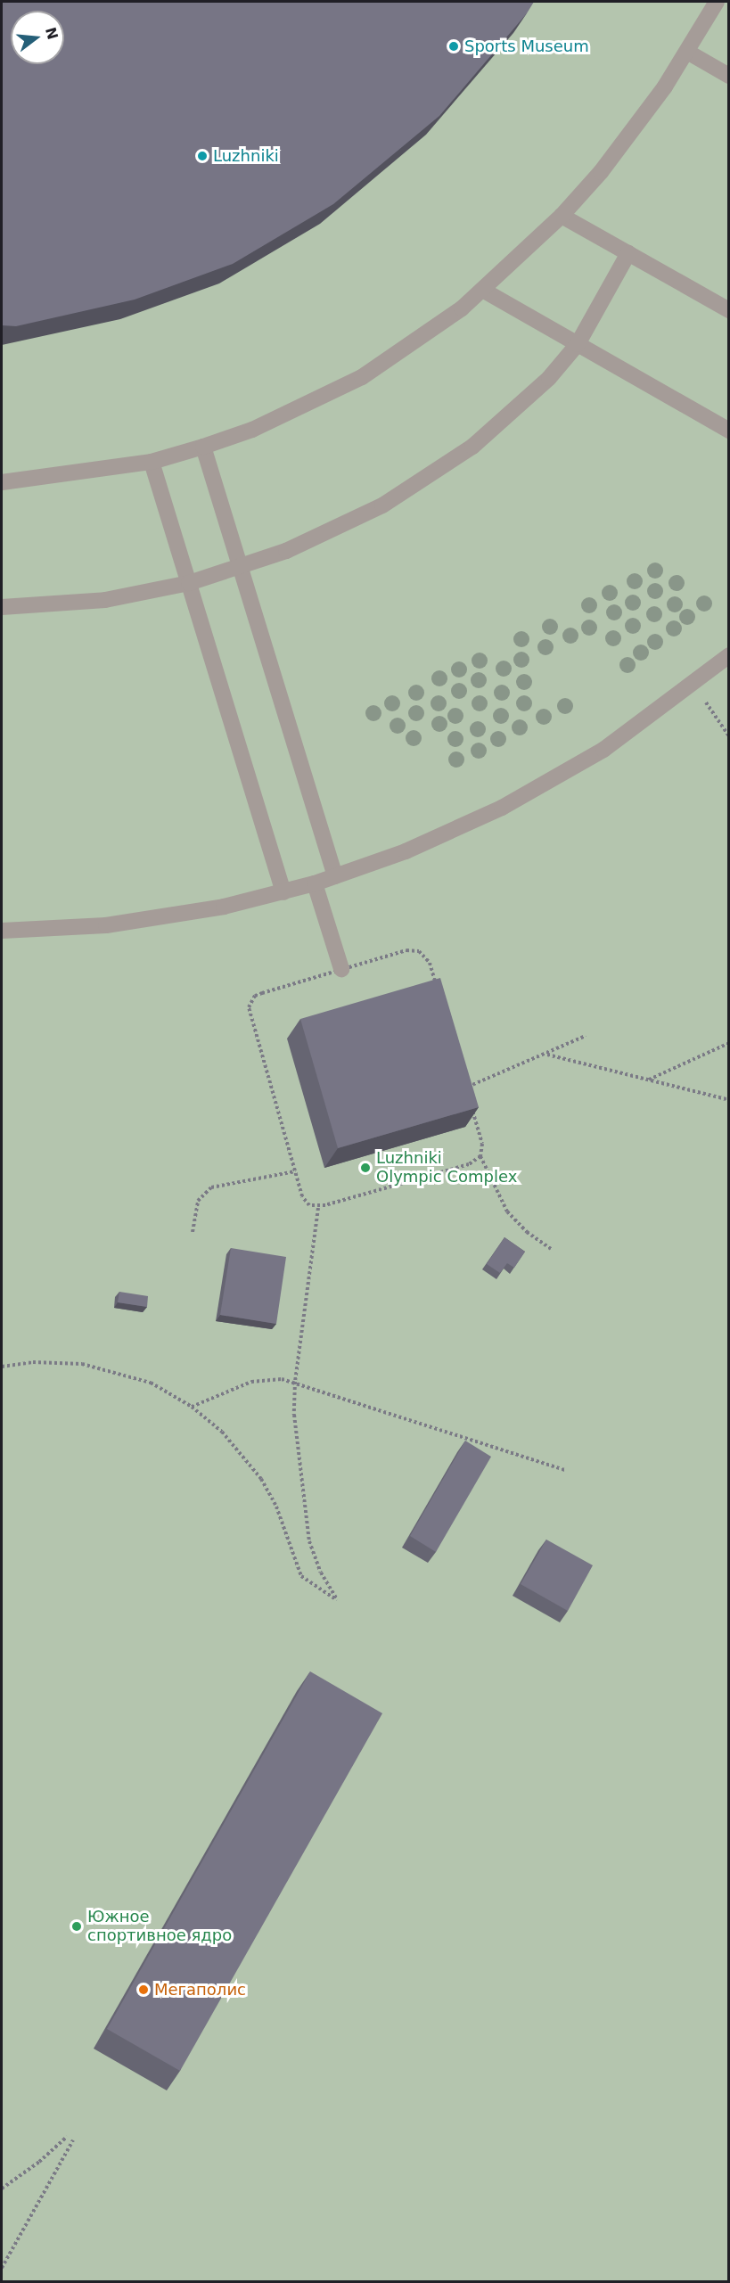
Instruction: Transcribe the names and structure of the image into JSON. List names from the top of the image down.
{
  "places": [
    "Sports Museum",
    "Luzhniki",
    "Luzhniki Olympic Complex",
    "Южное спортивное ядро",
    "Мегаполис"
  ],
  "north": "right"
}
